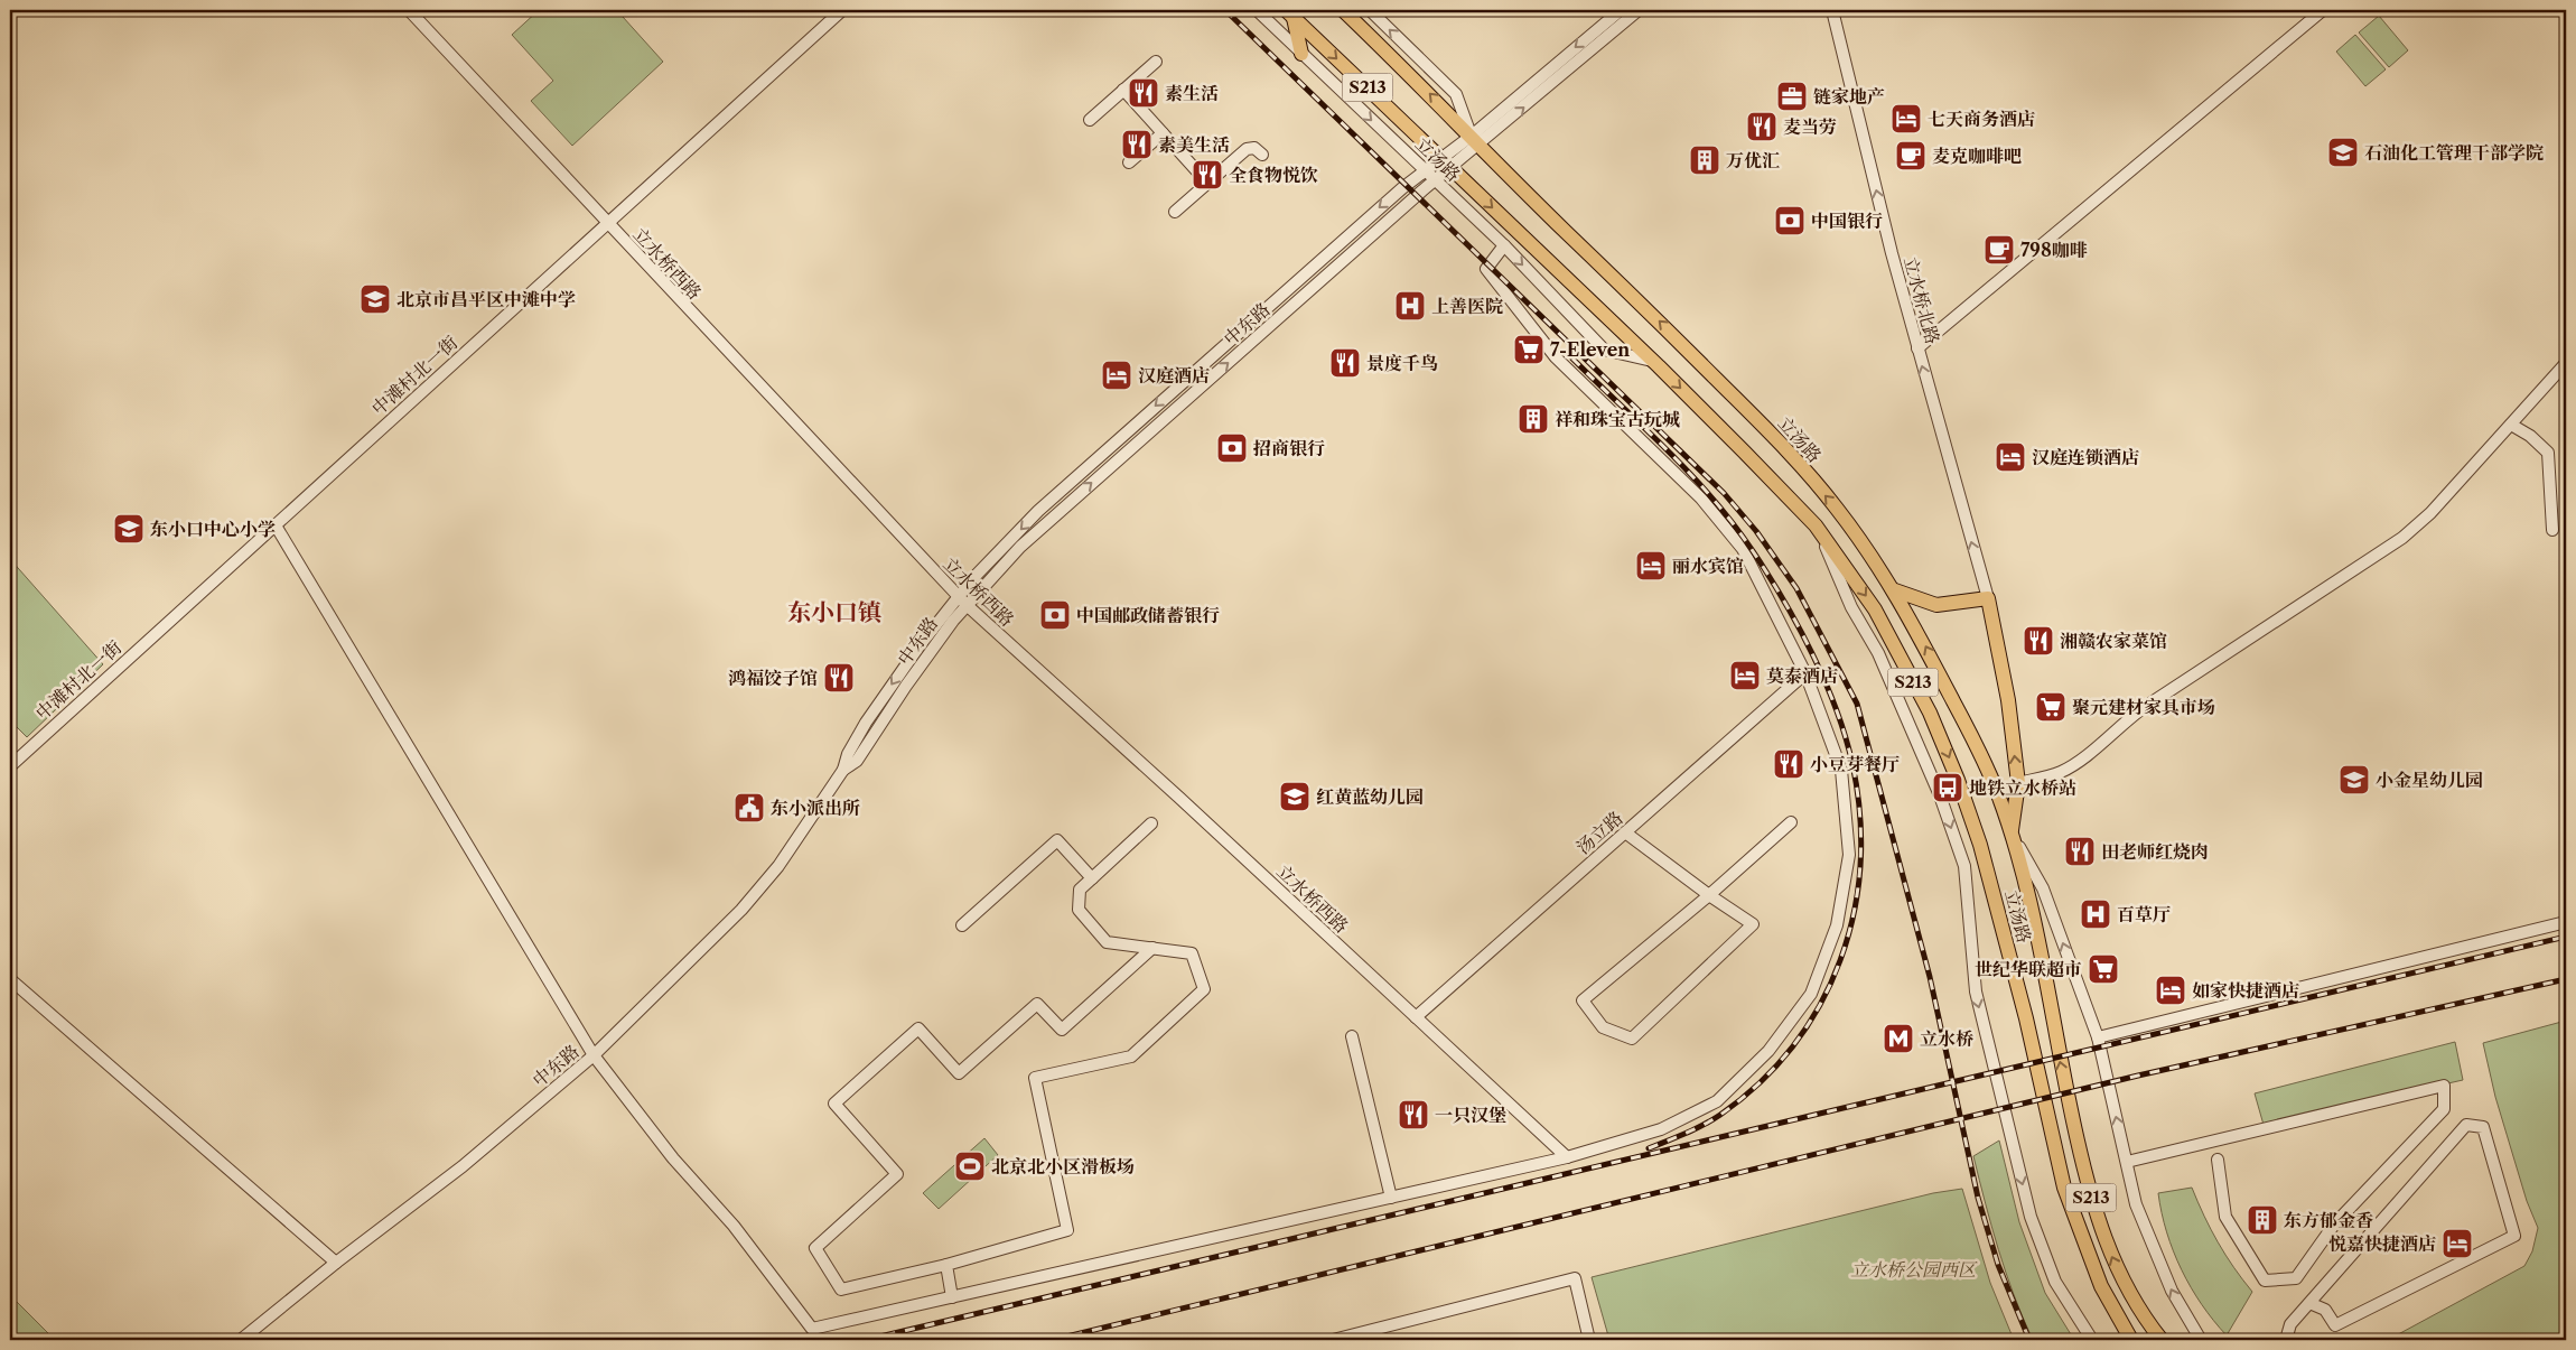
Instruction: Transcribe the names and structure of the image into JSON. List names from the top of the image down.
{
  "streets": {
    "main road": ["S213", "立汤路"],
    "street": [
      "立水桥西路",
      "立水桥北路",
      "中东路",
      "中滩村北一街",
      "汤立路"
    ]
  },
  "crossings": [
    ["立汤路", "中东路"],
    ["立水桥西路", "中东路"],
    ["立水桥西路", "中滩村北一街"],
    ["立水桥西路", "汤立路"]
  ],
  "one_way": ["立水桥北路"],
  "districts": ["东小口镇"],
  "parks": ["立水桥公园西区"],
  "places": {
    "restaurant": [
      "素生活",
      "麦当劳",
      "素美生活",
      "全食物悦饮",
      "景度千鸟",
      "湘赣农家菜馆",
      "鸿福饺子馆",
      "小豆芽餐厅",
      "田老师红烧肉",
      "一只汉堡"
    ],
    "office": ["链家地产"],
    "hotel": [
      "七天商务酒店",
      "汉庭酒店",
      "汉庭连锁酒店",
      "丽水宾馆",
      "莫泰酒店",
      "如家快捷酒店",
      "悦嘉快捷酒店"
    ],
    "school or university": [
      "石油化工管理干部学院",
      "北京市昌平区中滩中学",
      "东小口中心小学",
      "小金星幼儿园",
      "红黄蓝幼儿园"
    ],
    "cafe": ["麦克咖啡吧", "798咖啡"],
    "building": ["万优汇", "祥和珠宝古玩城", "东方郁金香"],
    "bank": ["中国银行", "招商银行", "中国邮政储蓄银行"],
    "hospital": ["上善医院", "百草厅"],
    "supermarket": ["7-Eleven", "聚元建材家具市场", "世纪华联超市"],
    "bus stop": ["地铁立水桥站"],
    "public building": ["东小派出所"],
    "metro station": ["立水桥"],
    "sports": ["北京北小区滑板场"]
  }
}
